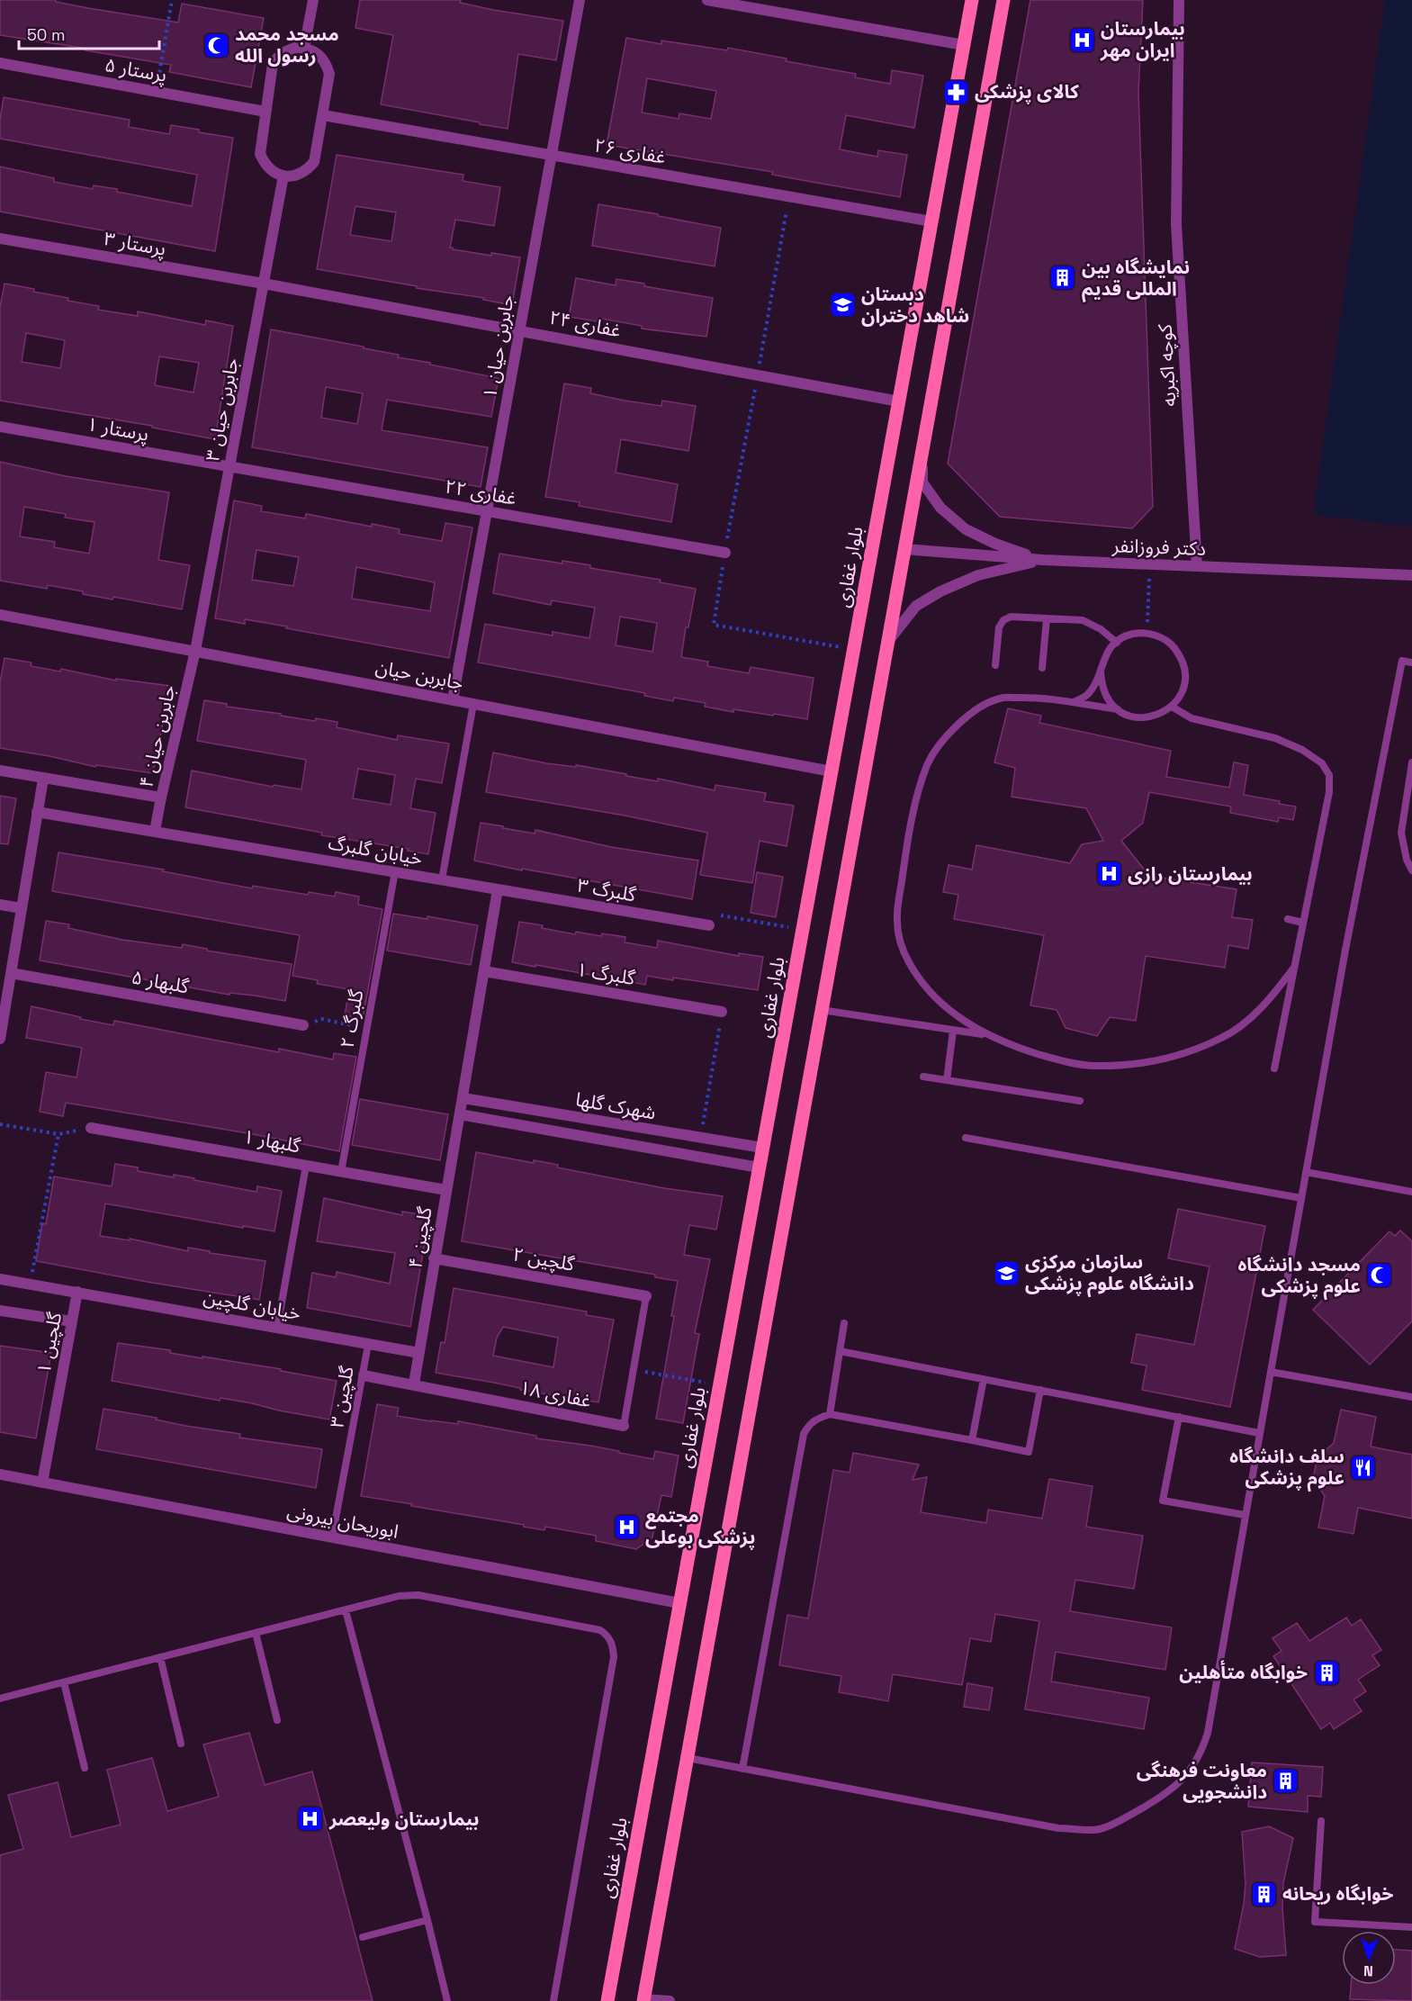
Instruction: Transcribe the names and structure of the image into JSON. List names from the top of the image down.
{
  "streets": {
    "main road": ["بلوار غفاری"],
    "street": [
      "پرستار ۵",
      "غفاری ۲۶",
      "پرستار ۳",
      "غفاری ۲۴",
      "جابربن حیان ۱",
      "کوچه اکبریه",
      "جابربن حیان ۳",
      "پرستار ۱",
      "غفاری ۲۲",
      "دکتر فروزانفر",
      "جابربن حیان",
      "جابربن حیان ۴",
      "خیابان گلبرگ",
      "گلبرگ ۳",
      "گلبرگ ۱",
      "گلبهار ۵",
      "شهرک گلها",
      "گلبهار ۱",
      "گلچین ۴",
      "گلچین ۲",
      "خیابان گلچین",
      "گلچین ۱",
      "غفاری ۱۸",
      "ابوریحان بیرونی"
    ],
    "lane": ["گلبرگ ۲", "گلچین ۳"]
  },
  "crossings": [
    ["غفاری ۲۶", "جابربن حیان ۱"],
    ["غفاری ۲۶", "بلوار غفاری"],
    ["پرستار ۳", "غفاری ۲۴"],
    ["پرستار ۳", "جابربن حیان ۳"],
    ["غفاری ۲۴", "جابربن حیان ۱"],
    ["غفاری ۲۴", "جابربن حیان ۳"],
    ["غفاری ۲۴", "بلوار غفاری"],
    ["جابربن حیان ۱", "غفاری ۲۲"],
    ["جابربن حیان ۱", "جابربن حیان"],
    ["کوچه اکبریه", "دکتر فروزانفر"],
    ["جابربن حیان ۳", "پرستار ۱"],
    ["جابربن حیان ۳", "غفاری ۲۲"],
    ["جابربن حیان ۳", "جابربن حیان"],
    ["جابربن حیان ۳", "جابربن حیان ۴"],
    ["پرستار ۱", "غفاری ۲۲"],
    ["بلوار غفاری", "جابربن حیان"],
    ["بلوار غفاری", "شهرک گلها"],
    ["بلوار غفاری", "ابوریحان بیرونی"],
    ["جابربن حیان", "جابربن حیان ۴"],
    ["جابربن حیان ۴", "خیابان گلبرگ"],
    ["خیابان گلبرگ", "گلبرگ ۳"],
    ["خیابان گلبرگ", "گلبرگ ۲"],
    ["گلبرگ ۲", "گلبهار ۱"],
    ["شهرک گلها", "گلچین ۴"],
    ["گلبهار ۱", "گلچین ۴"],
    ["گلچین ۴", "گلچین ۲"],
    ["گلچین ۴", "خیابان گلچین"],
    ["گلچین ۴", "غفاری ۱۸"],
    ["خیابان گلچین", "گلچین ۱"],
    ["خیابان گلچین", "گلچین ۳"],
    ["گلچین ۱", "ابوریحان بیرونی"],
    ["گلچین ۳", "ابوریحان بیرونی"]
  ],
  "places": {
    "hospital": [
      "بیمارستان ایران مهر",
      "بیمارستان رازی",
      "مجتمع پزشکی بوعلی",
      "بیمارستان ولیعصر"
    ],
    "mosque": ["مسجد محمد رسول الله", "مسجد دانشگاه علوم پزشکی"],
    "pharmacy": ["کالای پزشکی"],
    "building": [
      "نمایشگاه بین المللی قدیم",
      "خوابگاه متأهلین",
      "معاونت فرهنگی دانشجویی",
      "خوابگاه ریحانه"
    ],
    "school or university": ["دبستان شاهد دختران", "سازمان مرکزی دانشگاه علوم پزشکی"],
    "restaurant": ["سلف دانشگاه علوم پزشکی"]
  },
  "scale_bar": "50 m",
  "north": "bottom"
}
